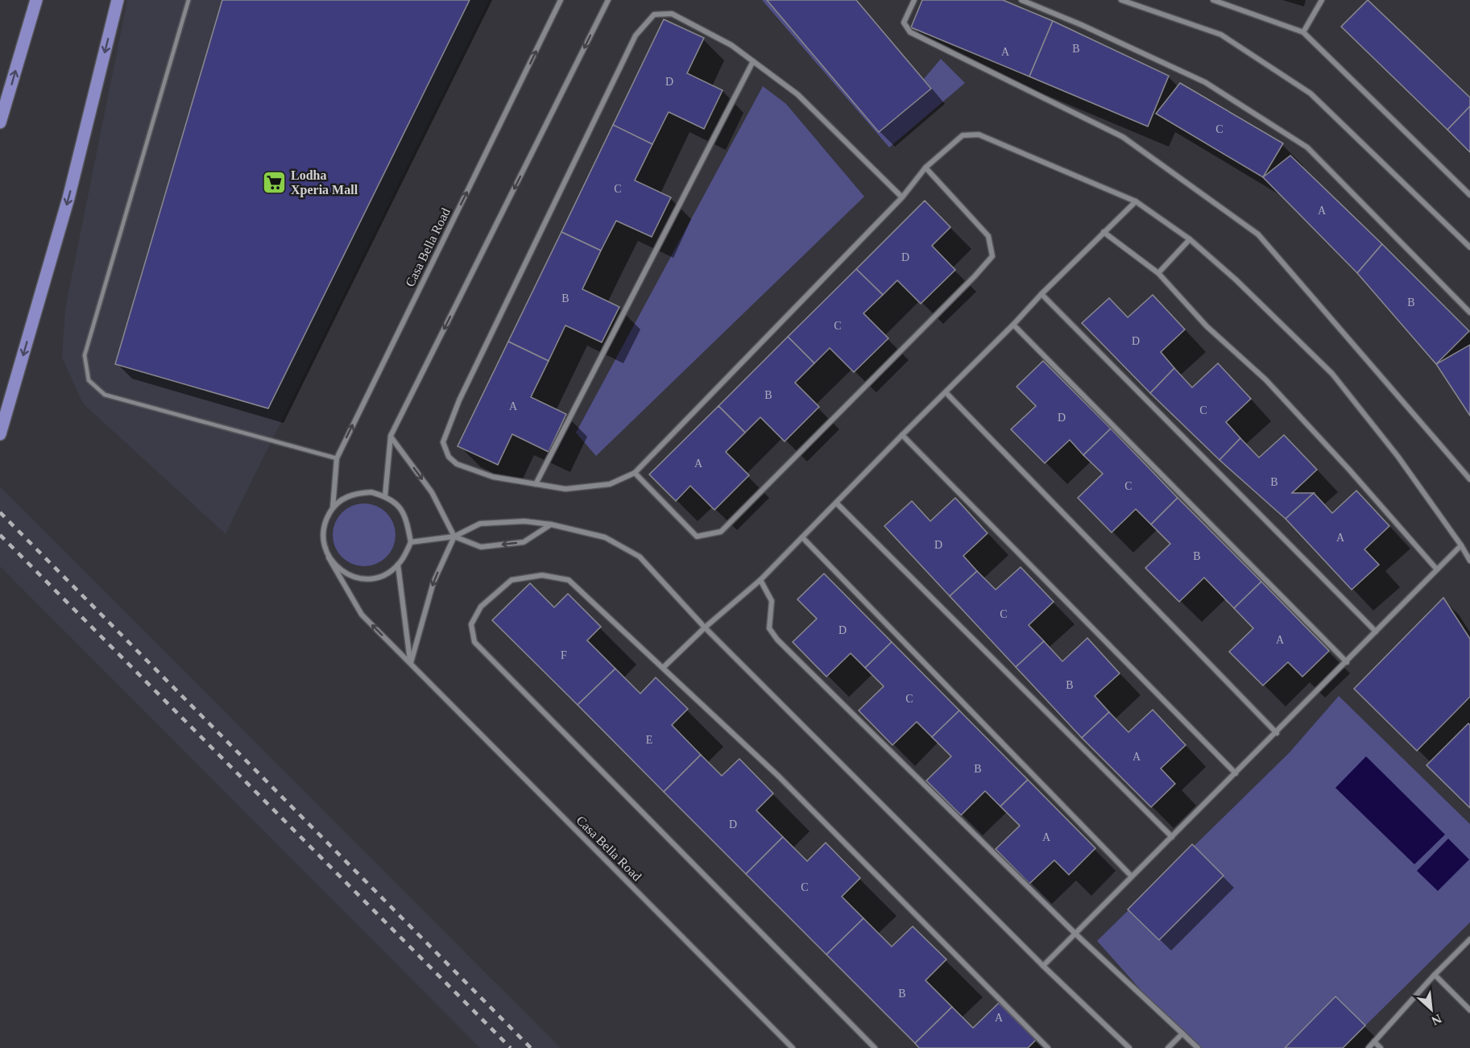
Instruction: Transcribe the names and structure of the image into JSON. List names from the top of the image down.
{
  "streets": {
    "street": ["Casa Bella Road"]
  },
  "places": {
    "supermarket": ["Lodha Xperia Mall"]
  },
  "house_numbers": [
    "B",
    "A",
    "D",
    "C",
    "C",
    "A",
    "D",
    "B",
    "B",
    "C",
    "D",
    "B",
    "A",
    "C",
    "D",
    "A",
    "B",
    "C",
    "A",
    "D",
    "B",
    "C",
    "D",
    "A",
    "F",
    "B",
    "C",
    "E",
    "A",
    "B",
    "D",
    "A",
    "C",
    "B",
    "A"
  ],
  "north": "bottom right"
}
